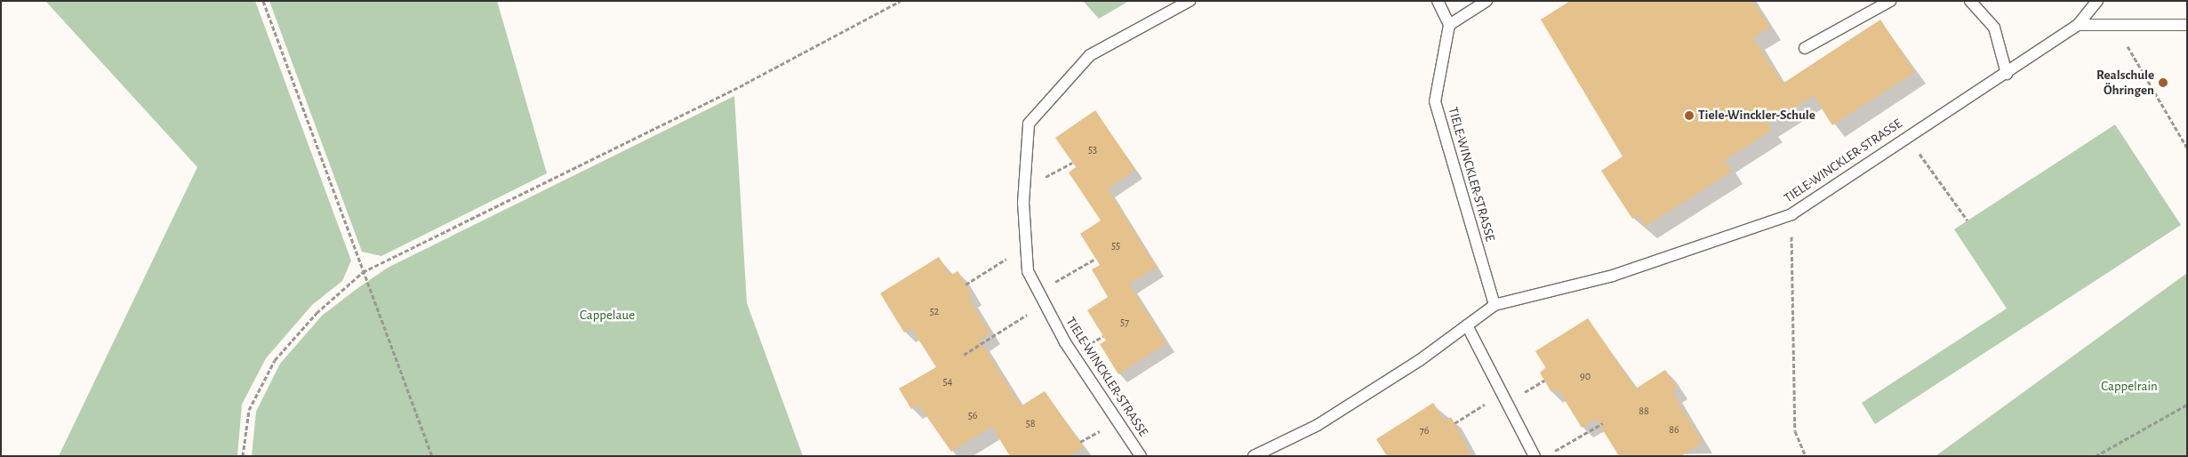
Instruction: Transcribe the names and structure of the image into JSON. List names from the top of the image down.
{
  "streets": {
    "lane": ["TIELE-WINCKLER-STRASSE"]
  },
  "parks": ["Cappelaue", "Cappelrain"],
  "places": ["Realschule Öhringen", "Tiele-Winckler-Schule"],
  "house_numbers": [
    "53",
    "55",
    "52",
    "57",
    "90",
    "54",
    "88",
    "56",
    "58",
    "86",
    "76"
  ]
}
